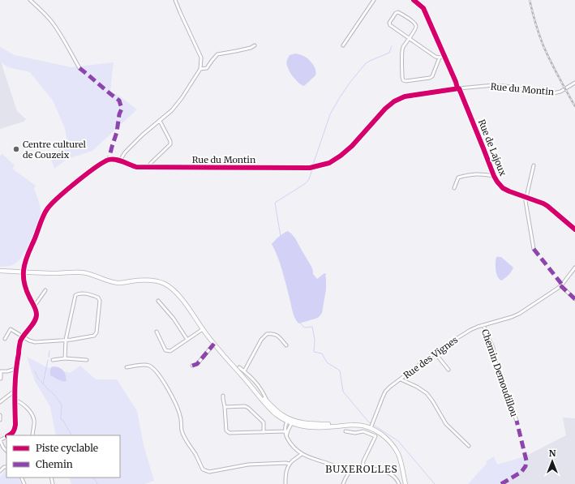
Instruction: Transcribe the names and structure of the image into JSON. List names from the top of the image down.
{
  "streets": {
    "street": [
      "Rue du Montin",
      "Rue de Lajoux",
      "Rue des Vignes",
      "Chemin Demoudillou"
    ]
  },
  "crossings": [
    ["Rue du Montin", "Rue de Lajoux"],
    ["Rue des Vignes", "Chemin Demoudillou"]
  ],
  "districts": ["BUXEROLLES"],
  "places": ["Centre culturel de Couzeix"],
  "legend": ["Piste cyclable", "Chemin"],
  "north": "top"
}
